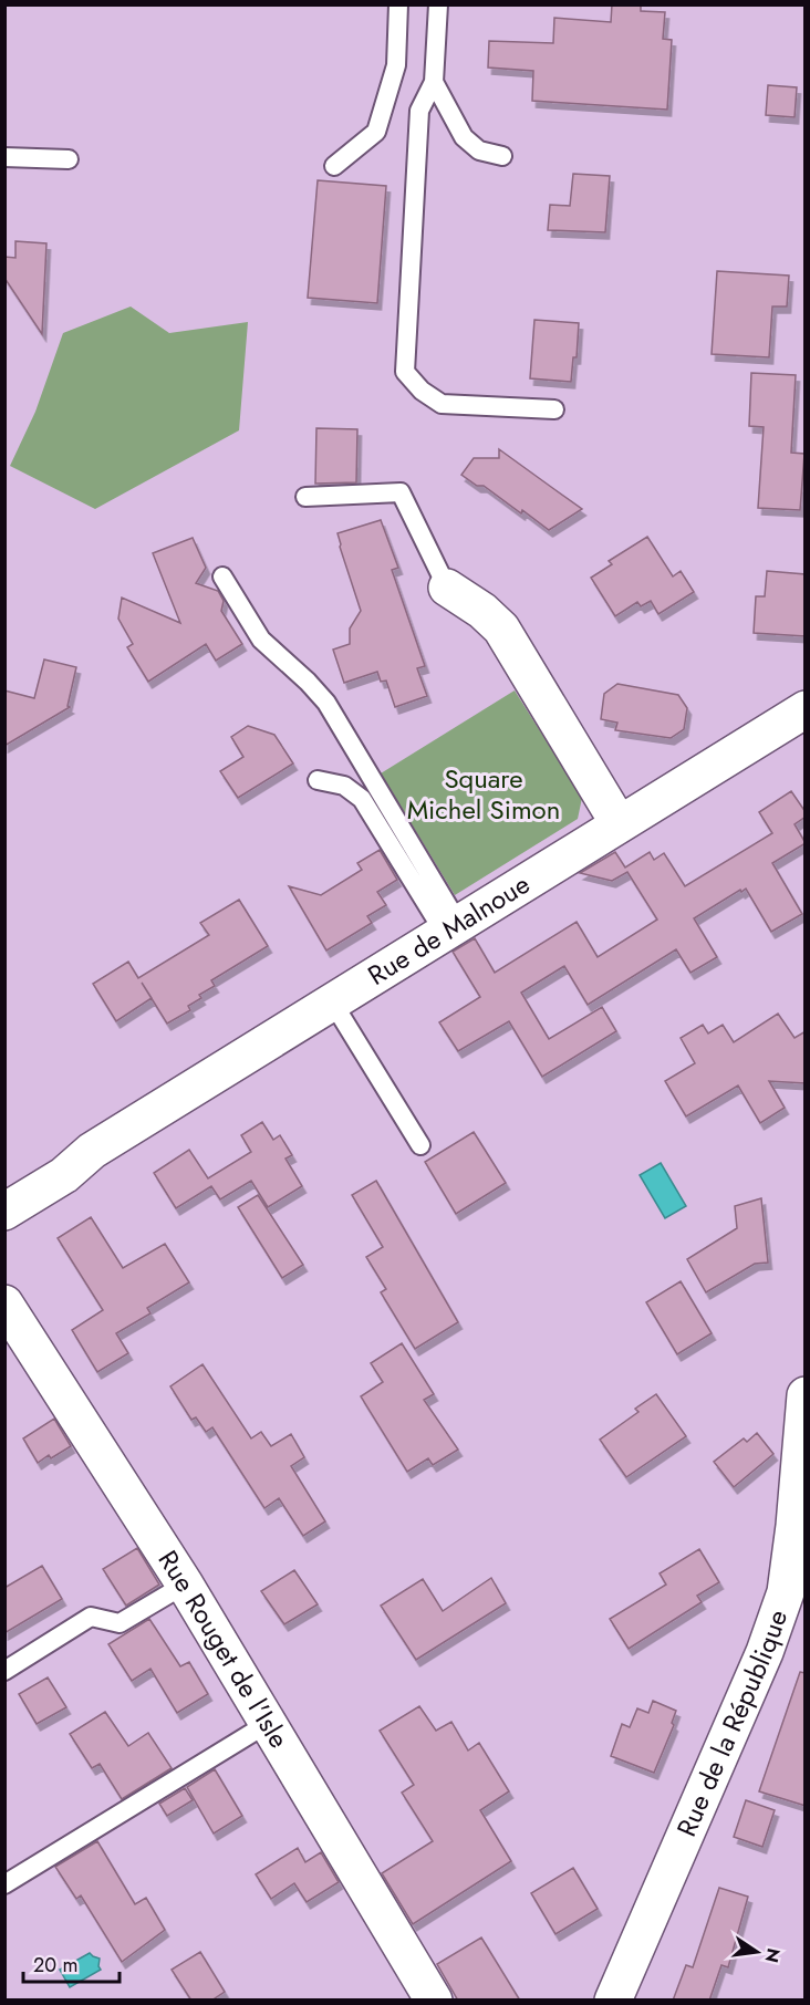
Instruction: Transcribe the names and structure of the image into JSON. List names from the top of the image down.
{
  "streets": {
    "street": ["Rue de Malnoue", "Rue Rouget de l'Isle", "Rue de la République"]
  },
  "parks": ["Square Michel Simon"],
  "scale_bar": "20 m",
  "north": "right"
}
